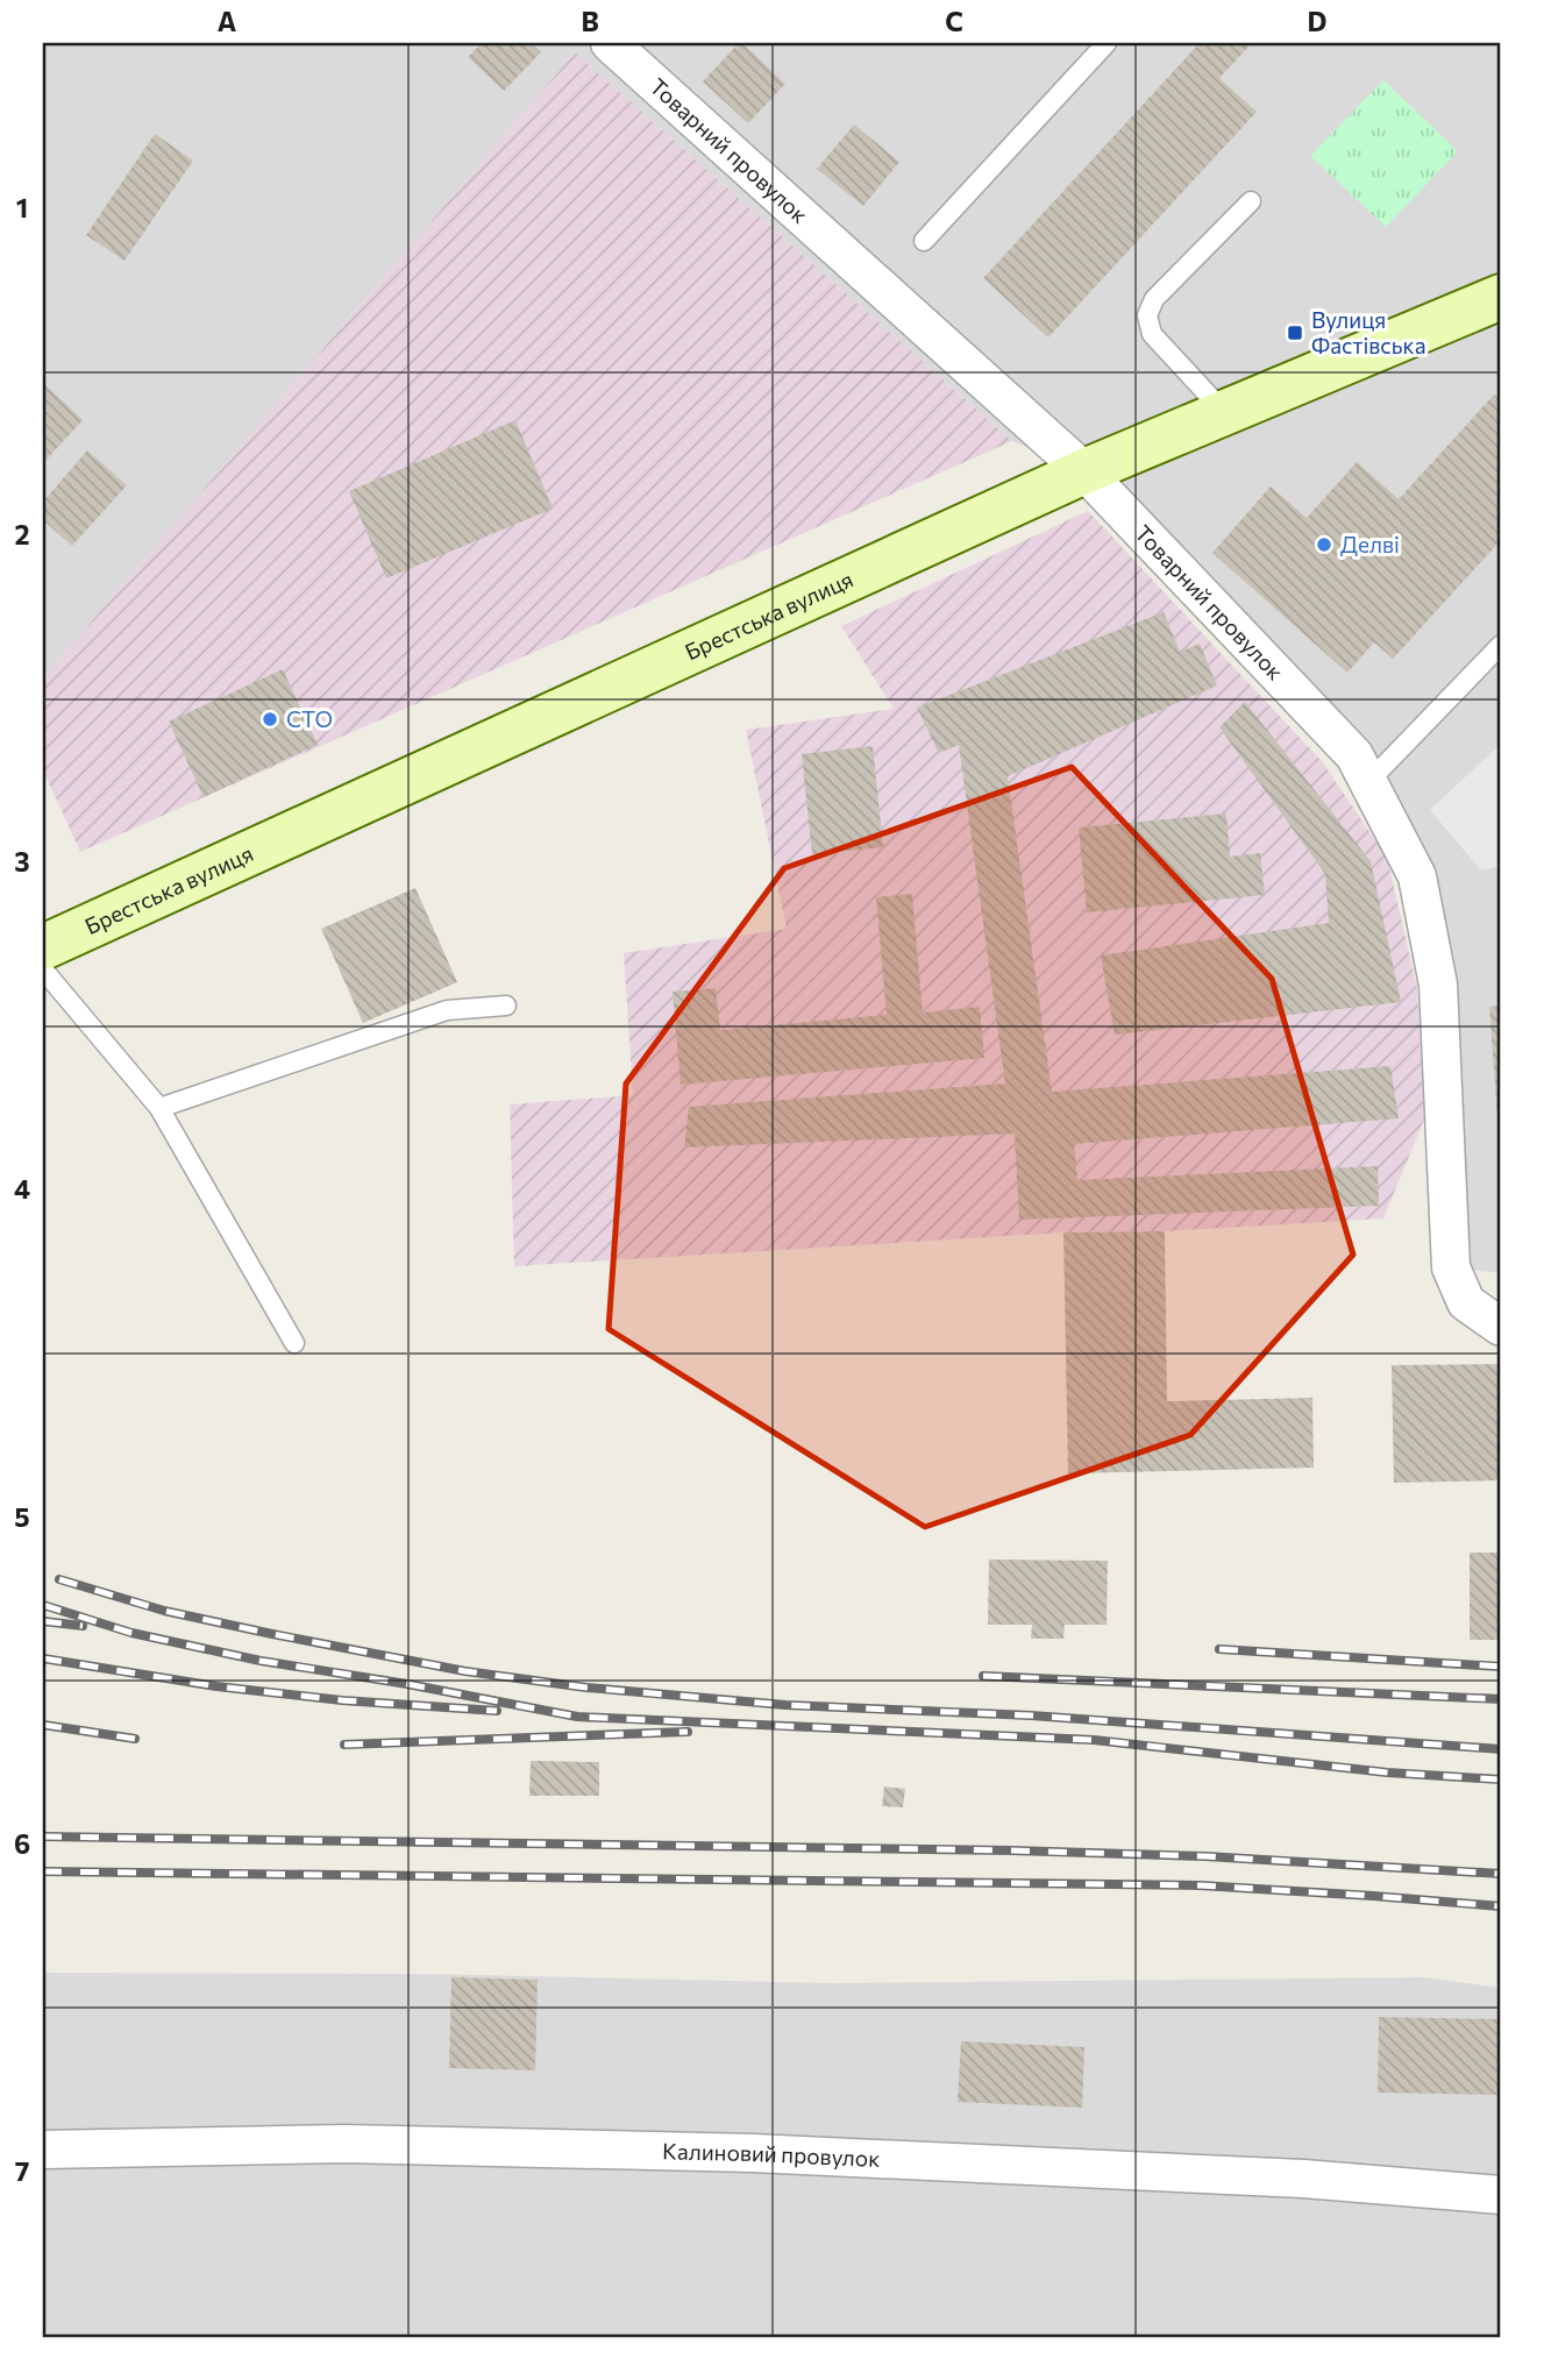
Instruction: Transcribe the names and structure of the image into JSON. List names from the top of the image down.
{
  "streets": {
    "street": ["Товарний провулок", "Брестська вулиця", "Калиновий провулок"]
  },
  "crossings": [
    ["Товарний провулок", "Брестська вулиця"]
  ],
  "places": {
    "transit": ["Вулиця Фастівська"],
    "other": ["Делві", "СТО"]
  },
  "grid": {
    "columns": [
      "A",
      "B",
      "C",
      "D"
    ],
    "rows": [
      "1",
      "2",
      "3",
      "4",
      "5",
      "6",
      "7"
    ]
  }
}
